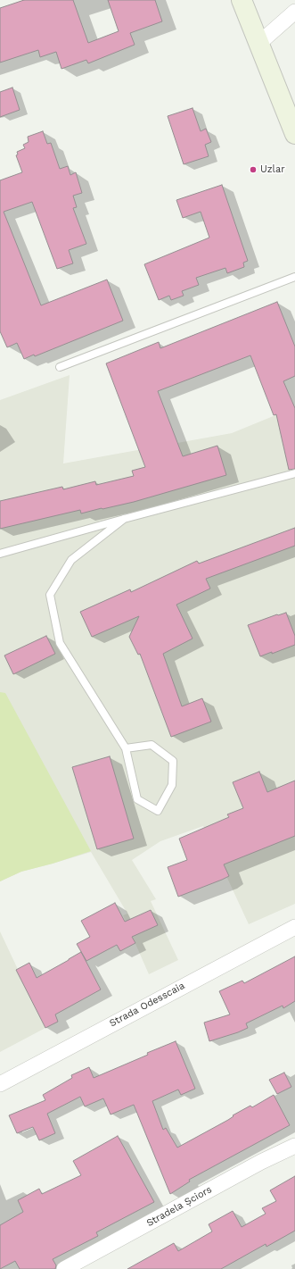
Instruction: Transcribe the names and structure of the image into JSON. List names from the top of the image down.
{
  "streets": {
    "street": ["Strada Odesscaia", "Stradela Șciors"]
  },
  "places": ["Uzlar"]
}
